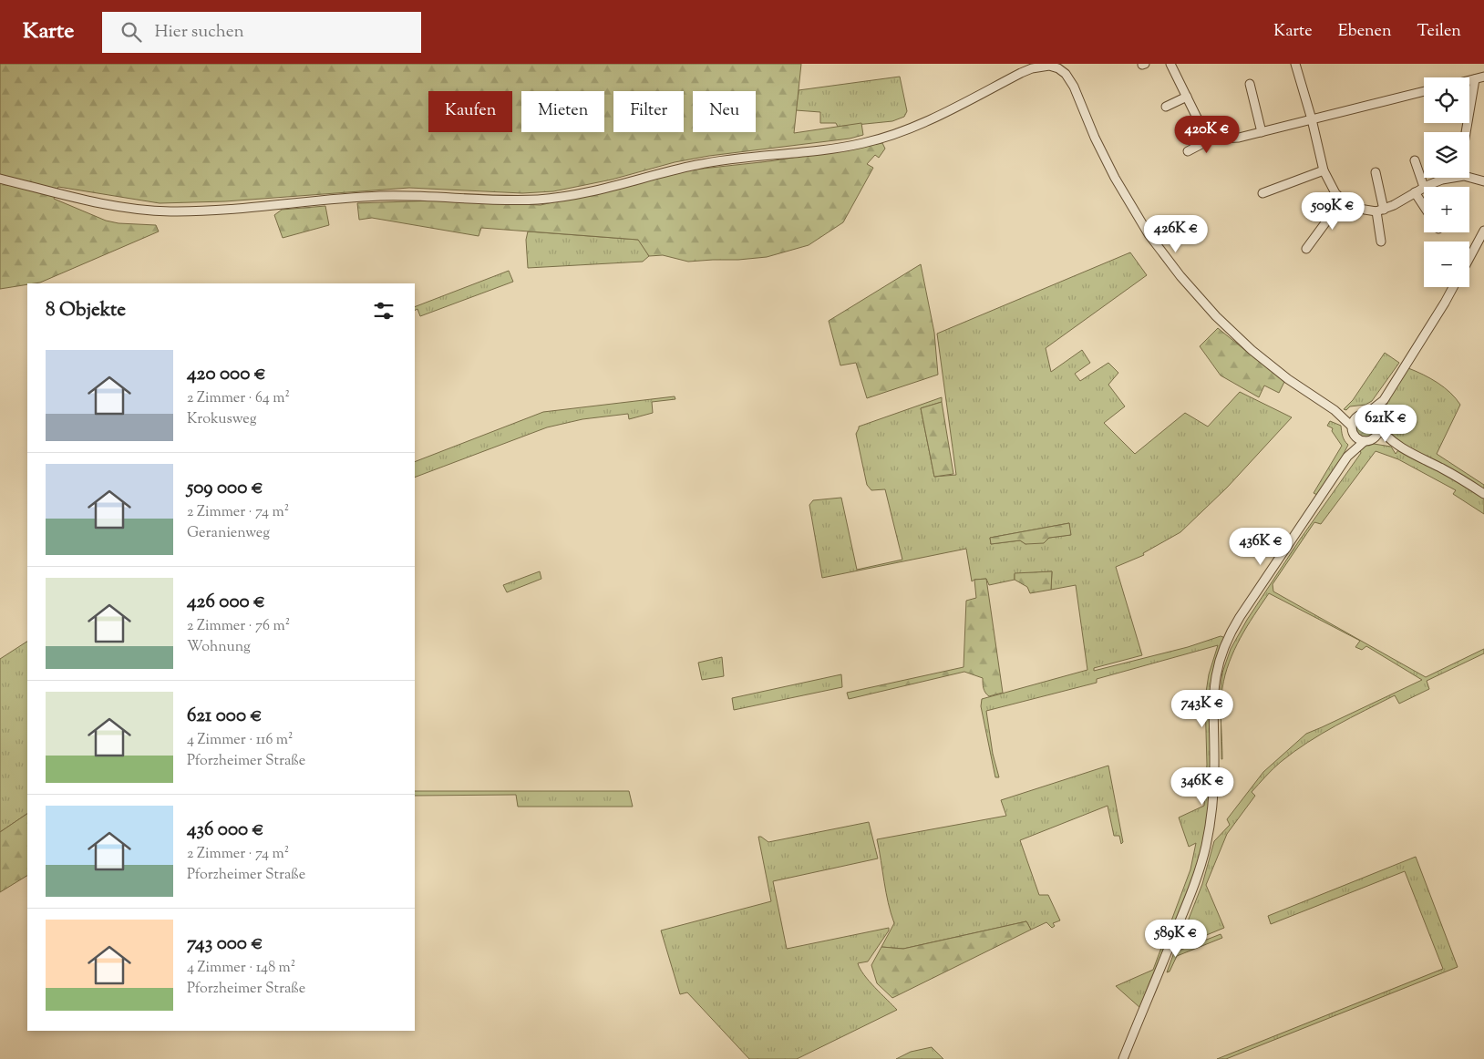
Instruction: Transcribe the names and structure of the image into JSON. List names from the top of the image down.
{
  "page": {
    "header": "Karte",
    "search": "Hier suchen",
    "nav": ["Karte", "Ebenen", "Teilen"],
    "map_buttons": ["+", "−"],
    "chip": [
      "Kaufen",
      "Mieten",
      "Filter",
      "Neu"
    ],
    "price": [
      "420K €",
      "509K €",
      "426K €",
      "621K €",
      "436K €",
      "743K €",
      "346K €",
      "589K €"
    ],
    "heading": "8 Objekte",
    "list": [
      {
        "name": "420 000 €",
        "note": "2 Zimmer · 64 m² · Krokusweg"
      },
      {
        "name": "509 000 €",
        "note": "2 Zimmer · 74 m² · Geranienweg"
      },
      {
        "name": "426 000 €",
        "note": "2 Zimmer · 76 m² · Wohnung"
      },
      {
        "name": "621 000 €",
        "note": "4 Zimmer · 116 m² · Pforzheimer Straße"
      },
      {
        "name": "436 000 €",
        "note": "2 Zimmer · 74 m² · Pforzheimer Straße"
      },
      {
        "name": "743 000 €",
        "note": "4 Zimmer · 148 m² · Pforzheimer Straße"
      }
    ]
  }
}
